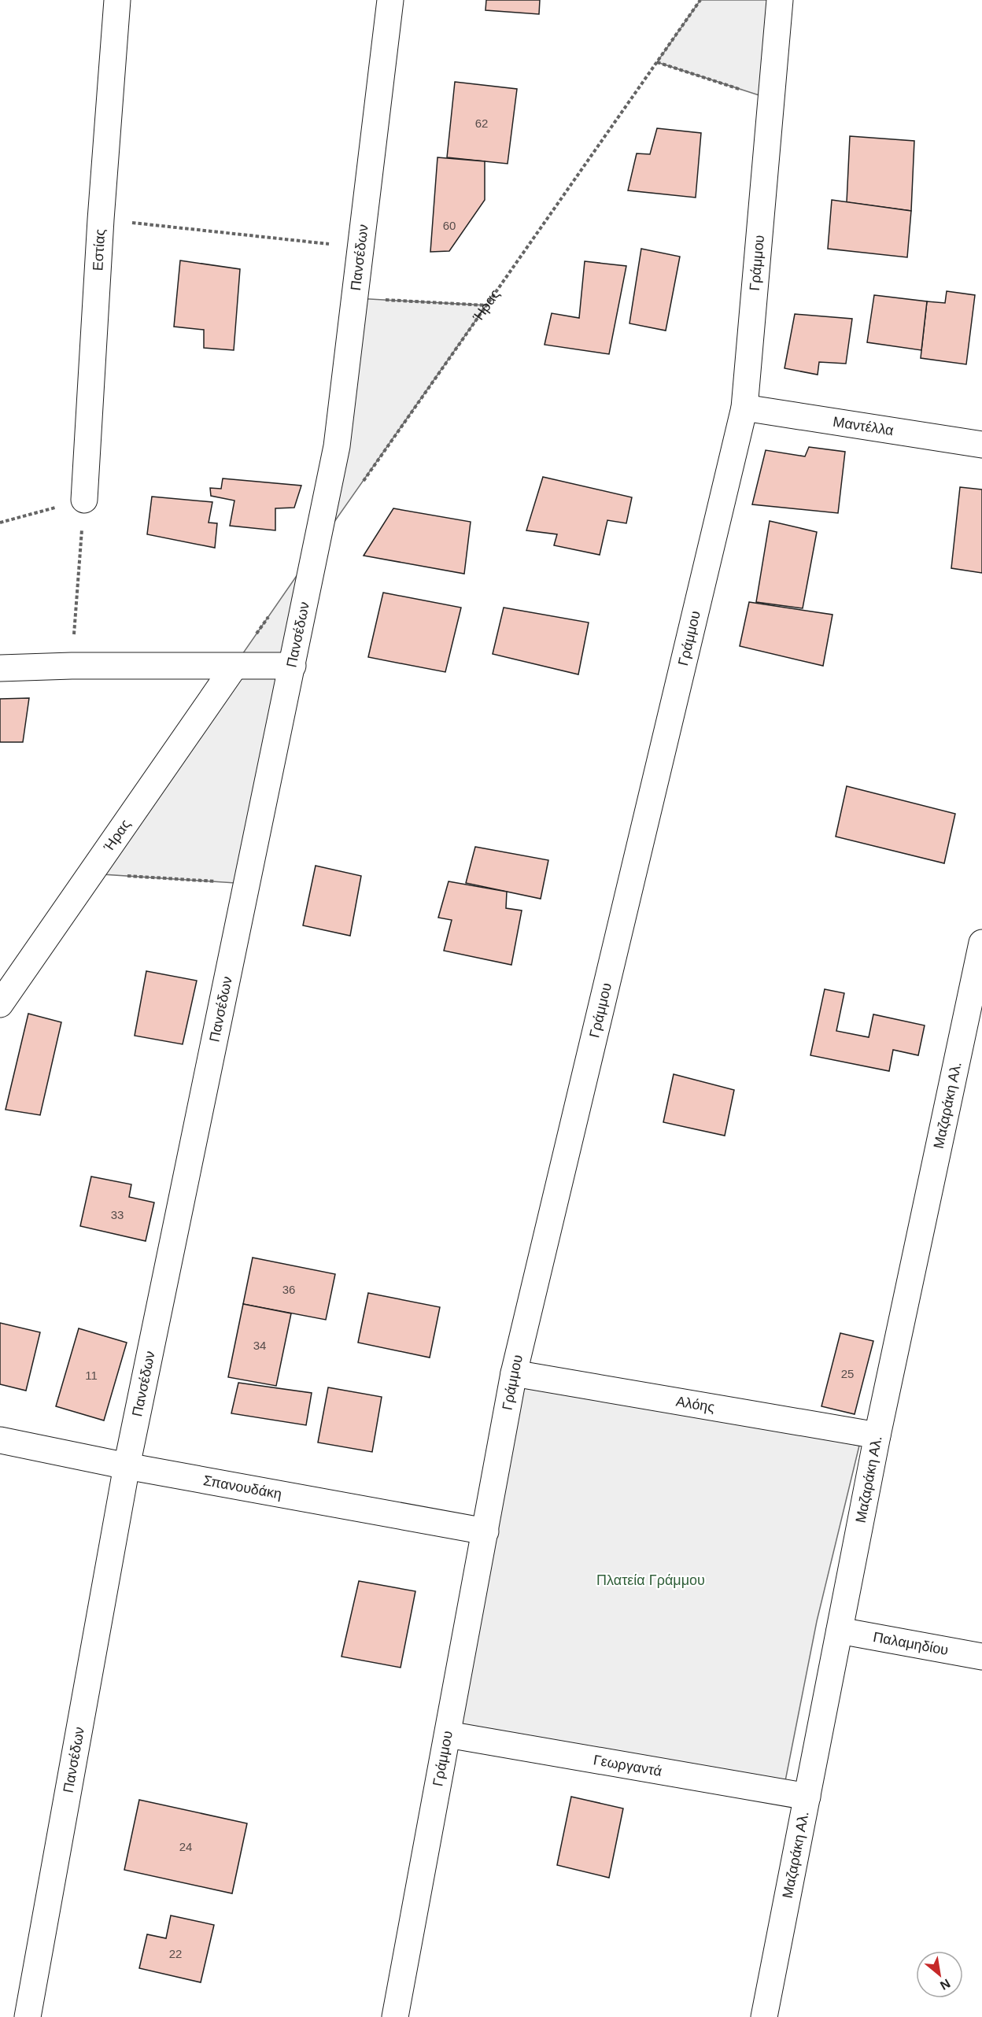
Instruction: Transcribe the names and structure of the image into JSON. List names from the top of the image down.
{
  "streets": {
    "street": [
      "Εστίας",
      "Πανσέδων",
      "Γράμμου",
      "Ήρας",
      "Μαντέλλα",
      "Μαζαράκη Αλ.",
      "Αλόης",
      "Σπανουδάκη",
      "Παλαμηδίου",
      "Γεωργαντά"
    ]
  },
  "crossings": [
    ["Πανσέδων", "Σπανουδάκη"],
    ["Γράμμου", "Μαντέλλα"],
    ["Γράμμου", "Αλόης"],
    ["Γράμμου", "Σπανουδάκη"],
    ["Γράμμου", "Γεωργαντά"],
    ["Μαζαράκη Αλ.", "Αλόης"],
    ["Μαζαράκη Αλ.", "Παλαμηδίου"],
    ["Μαζαράκη Αλ.", "Γεωργαντά"]
  ],
  "parks": ["Πλατεία Γράμμου"],
  "house_numbers": [
    "62",
    "60",
    "33",
    "36",
    "34",
    "25",
    "11",
    "24",
    "22"
  ],
  "north": "bottom right"
}
